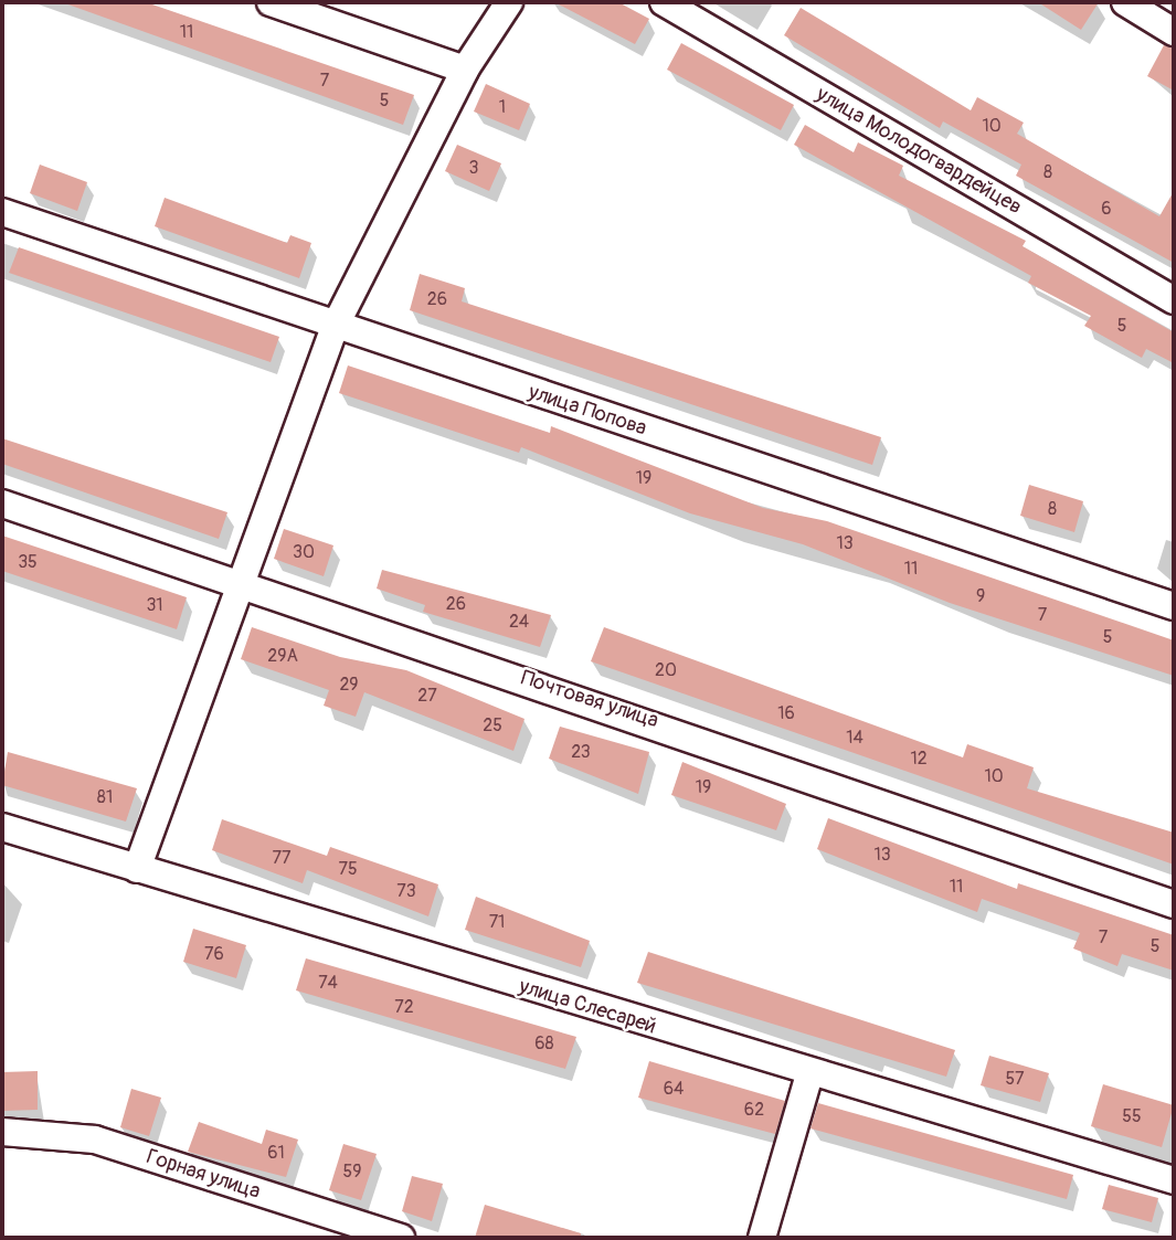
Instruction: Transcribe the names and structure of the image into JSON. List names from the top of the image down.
{
  "streets": {
    "street": [
      "улица Молодогвардейцев",
      "улица Попова",
      "Почтовая улица",
      "улица Слесарей",
      "Горная улица"
    ]
  },
  "house_numbers": [
    "11",
    "7",
    "5",
    "1",
    "10",
    "3",
    "8",
    "6",
    "26",
    "5",
    "19",
    "8",
    "13",
    "30",
    "35",
    "11",
    "9",
    "26",
    "31",
    "7",
    "24",
    "5",
    "29А",
    "20",
    "29",
    "27",
    "16",
    "25",
    "14",
    "23",
    "12",
    "10",
    "19",
    "81",
    "13",
    "77",
    "75",
    "11",
    "73",
    "71",
    "7",
    "5",
    "76",
    "74",
    "72",
    "68",
    "57",
    "64",
    "62",
    "55",
    "61",
    "59"
  ]
}
